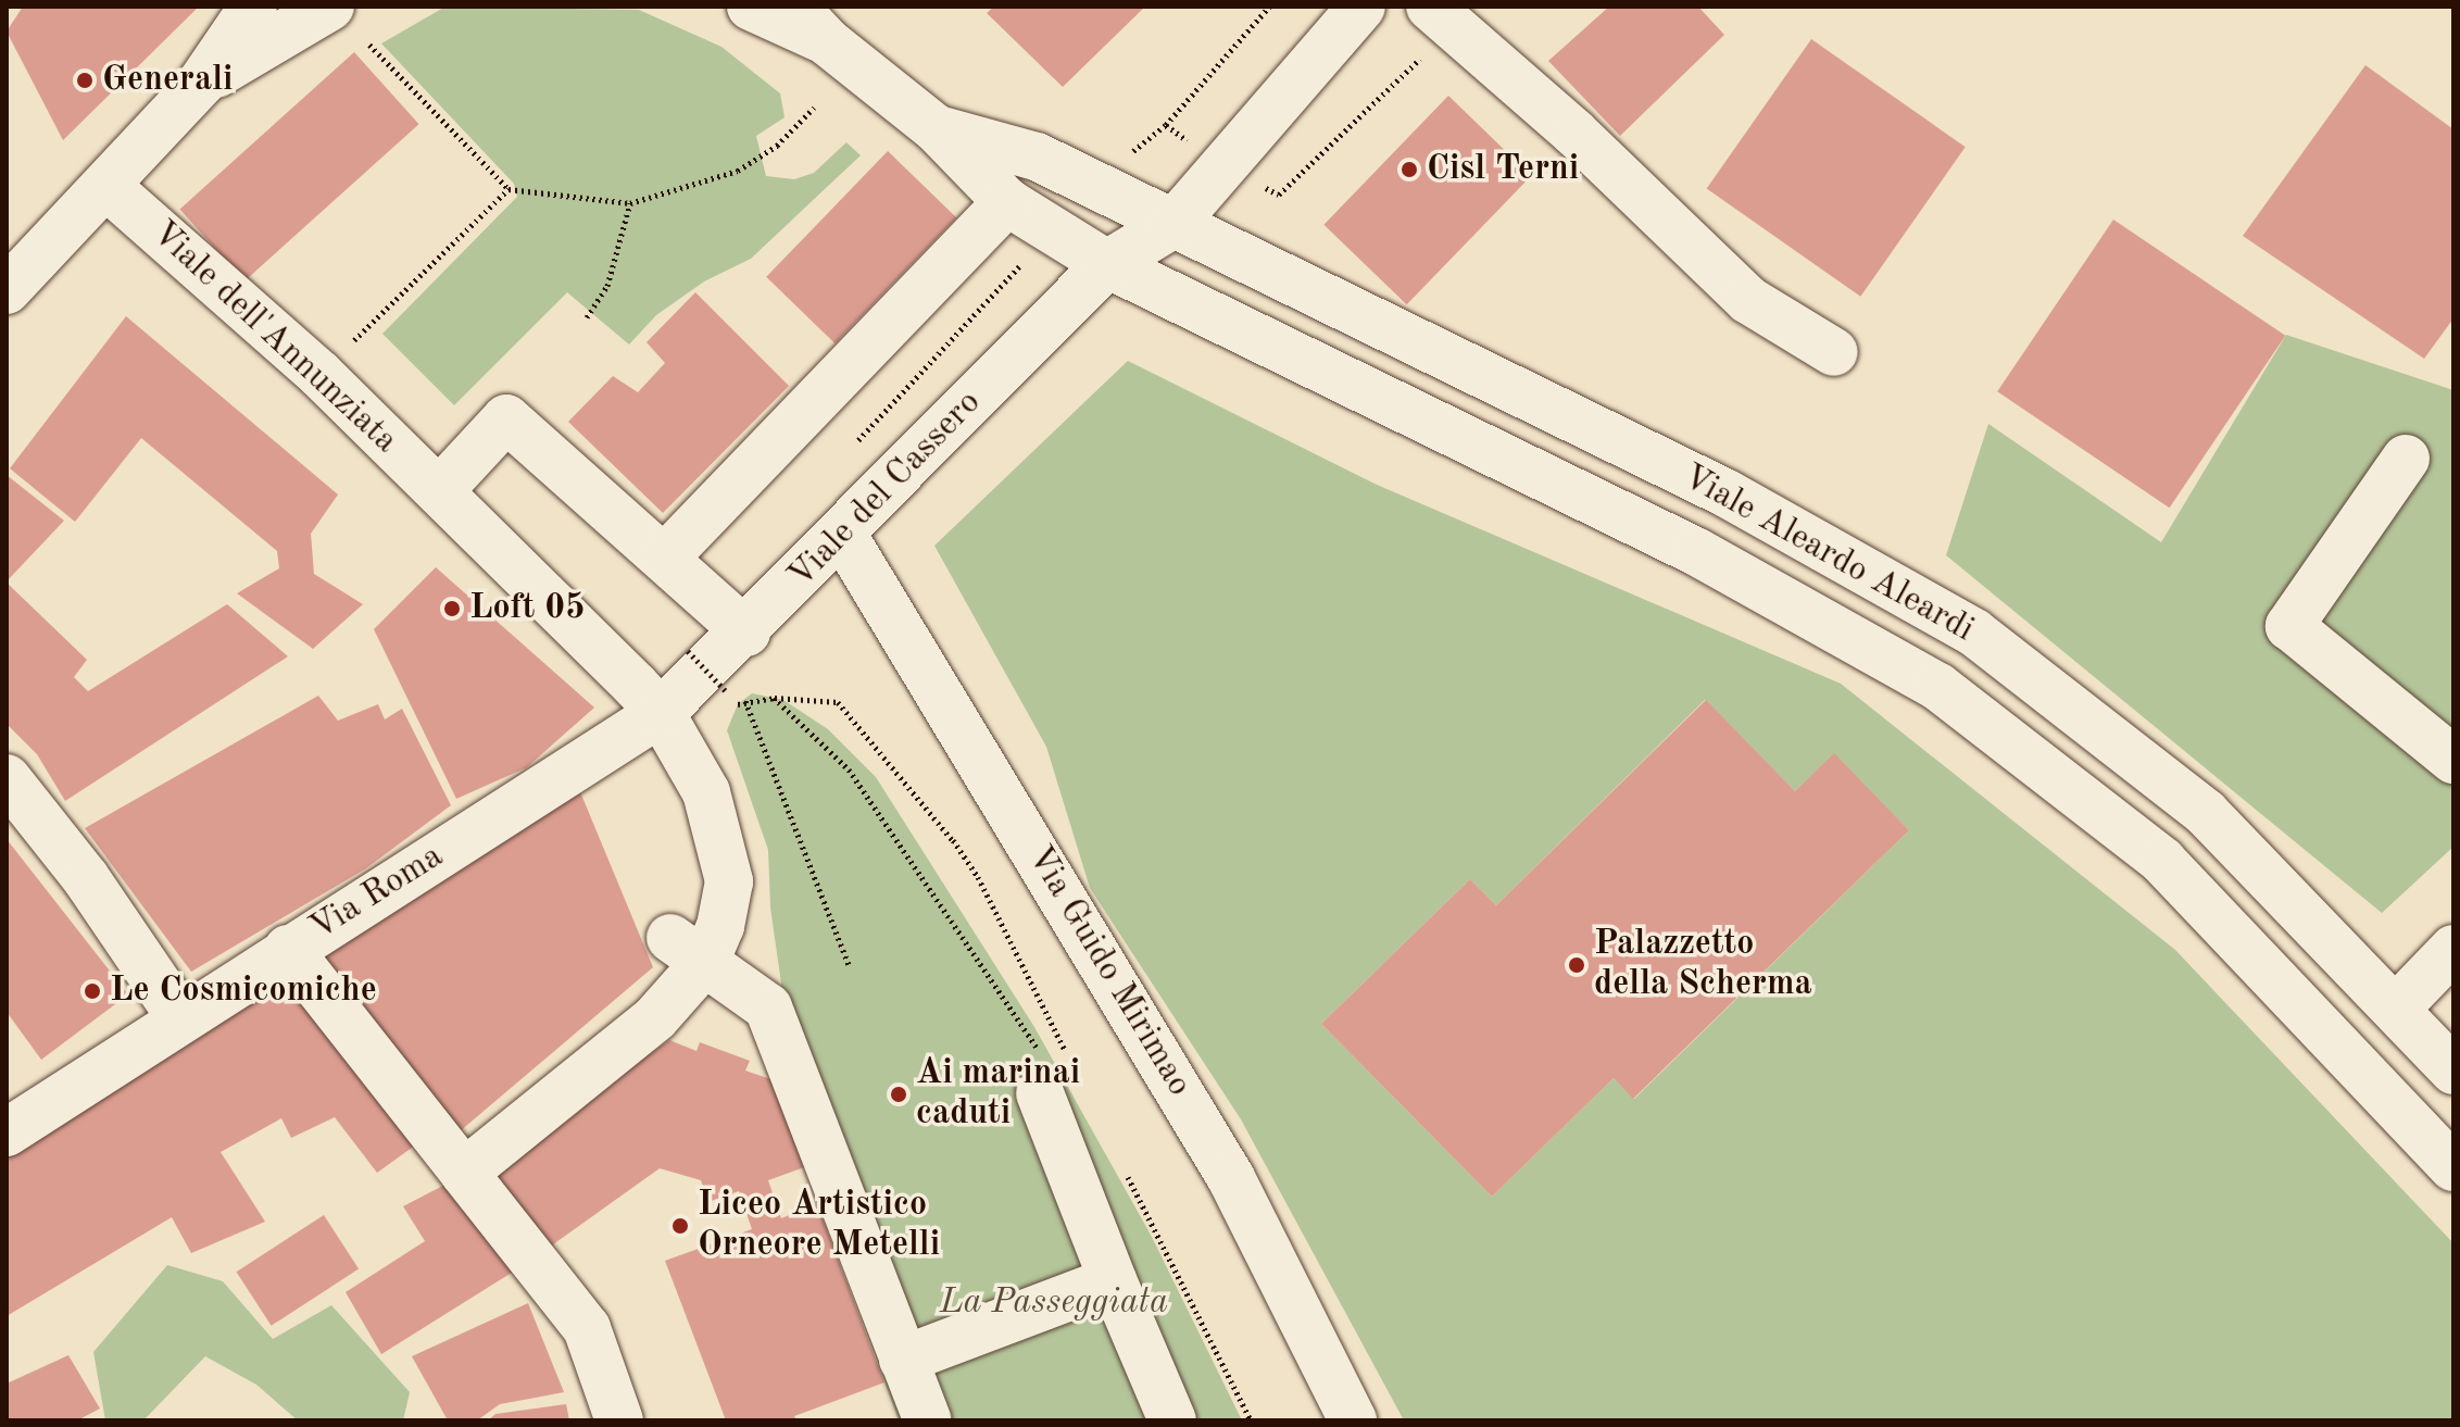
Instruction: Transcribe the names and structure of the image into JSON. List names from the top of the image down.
{
  "streets": {
    "street": [
      "Viale dell'Annunziata",
      "Viale del Cassero",
      "Viale Aleardo Aleardi",
      "Via Roma",
      "Via Guido Mirimao"
    ]
  },
  "crossings": [
    ["Viale dell'Annunziata", "Viale del Cassero"],
    ["Viale dell'Annunziata", "Via Roma"],
    ["Viale del Cassero", "Viale Aleardo Aleardi"],
    ["Viale del Cassero", "Via Roma"],
    ["Viale del Cassero", "Via Guido Mirimao"]
  ],
  "parks": ["La Passeggiata"],
  "places": [
    "Generali",
    "Cisl Terni",
    "Loft 05",
    "Palazzetto della Scherma",
    "Le Cosmicomiche",
    "Ai marinai caduti",
    "Liceo Artistico Orneore Metelli"
  ]
}
